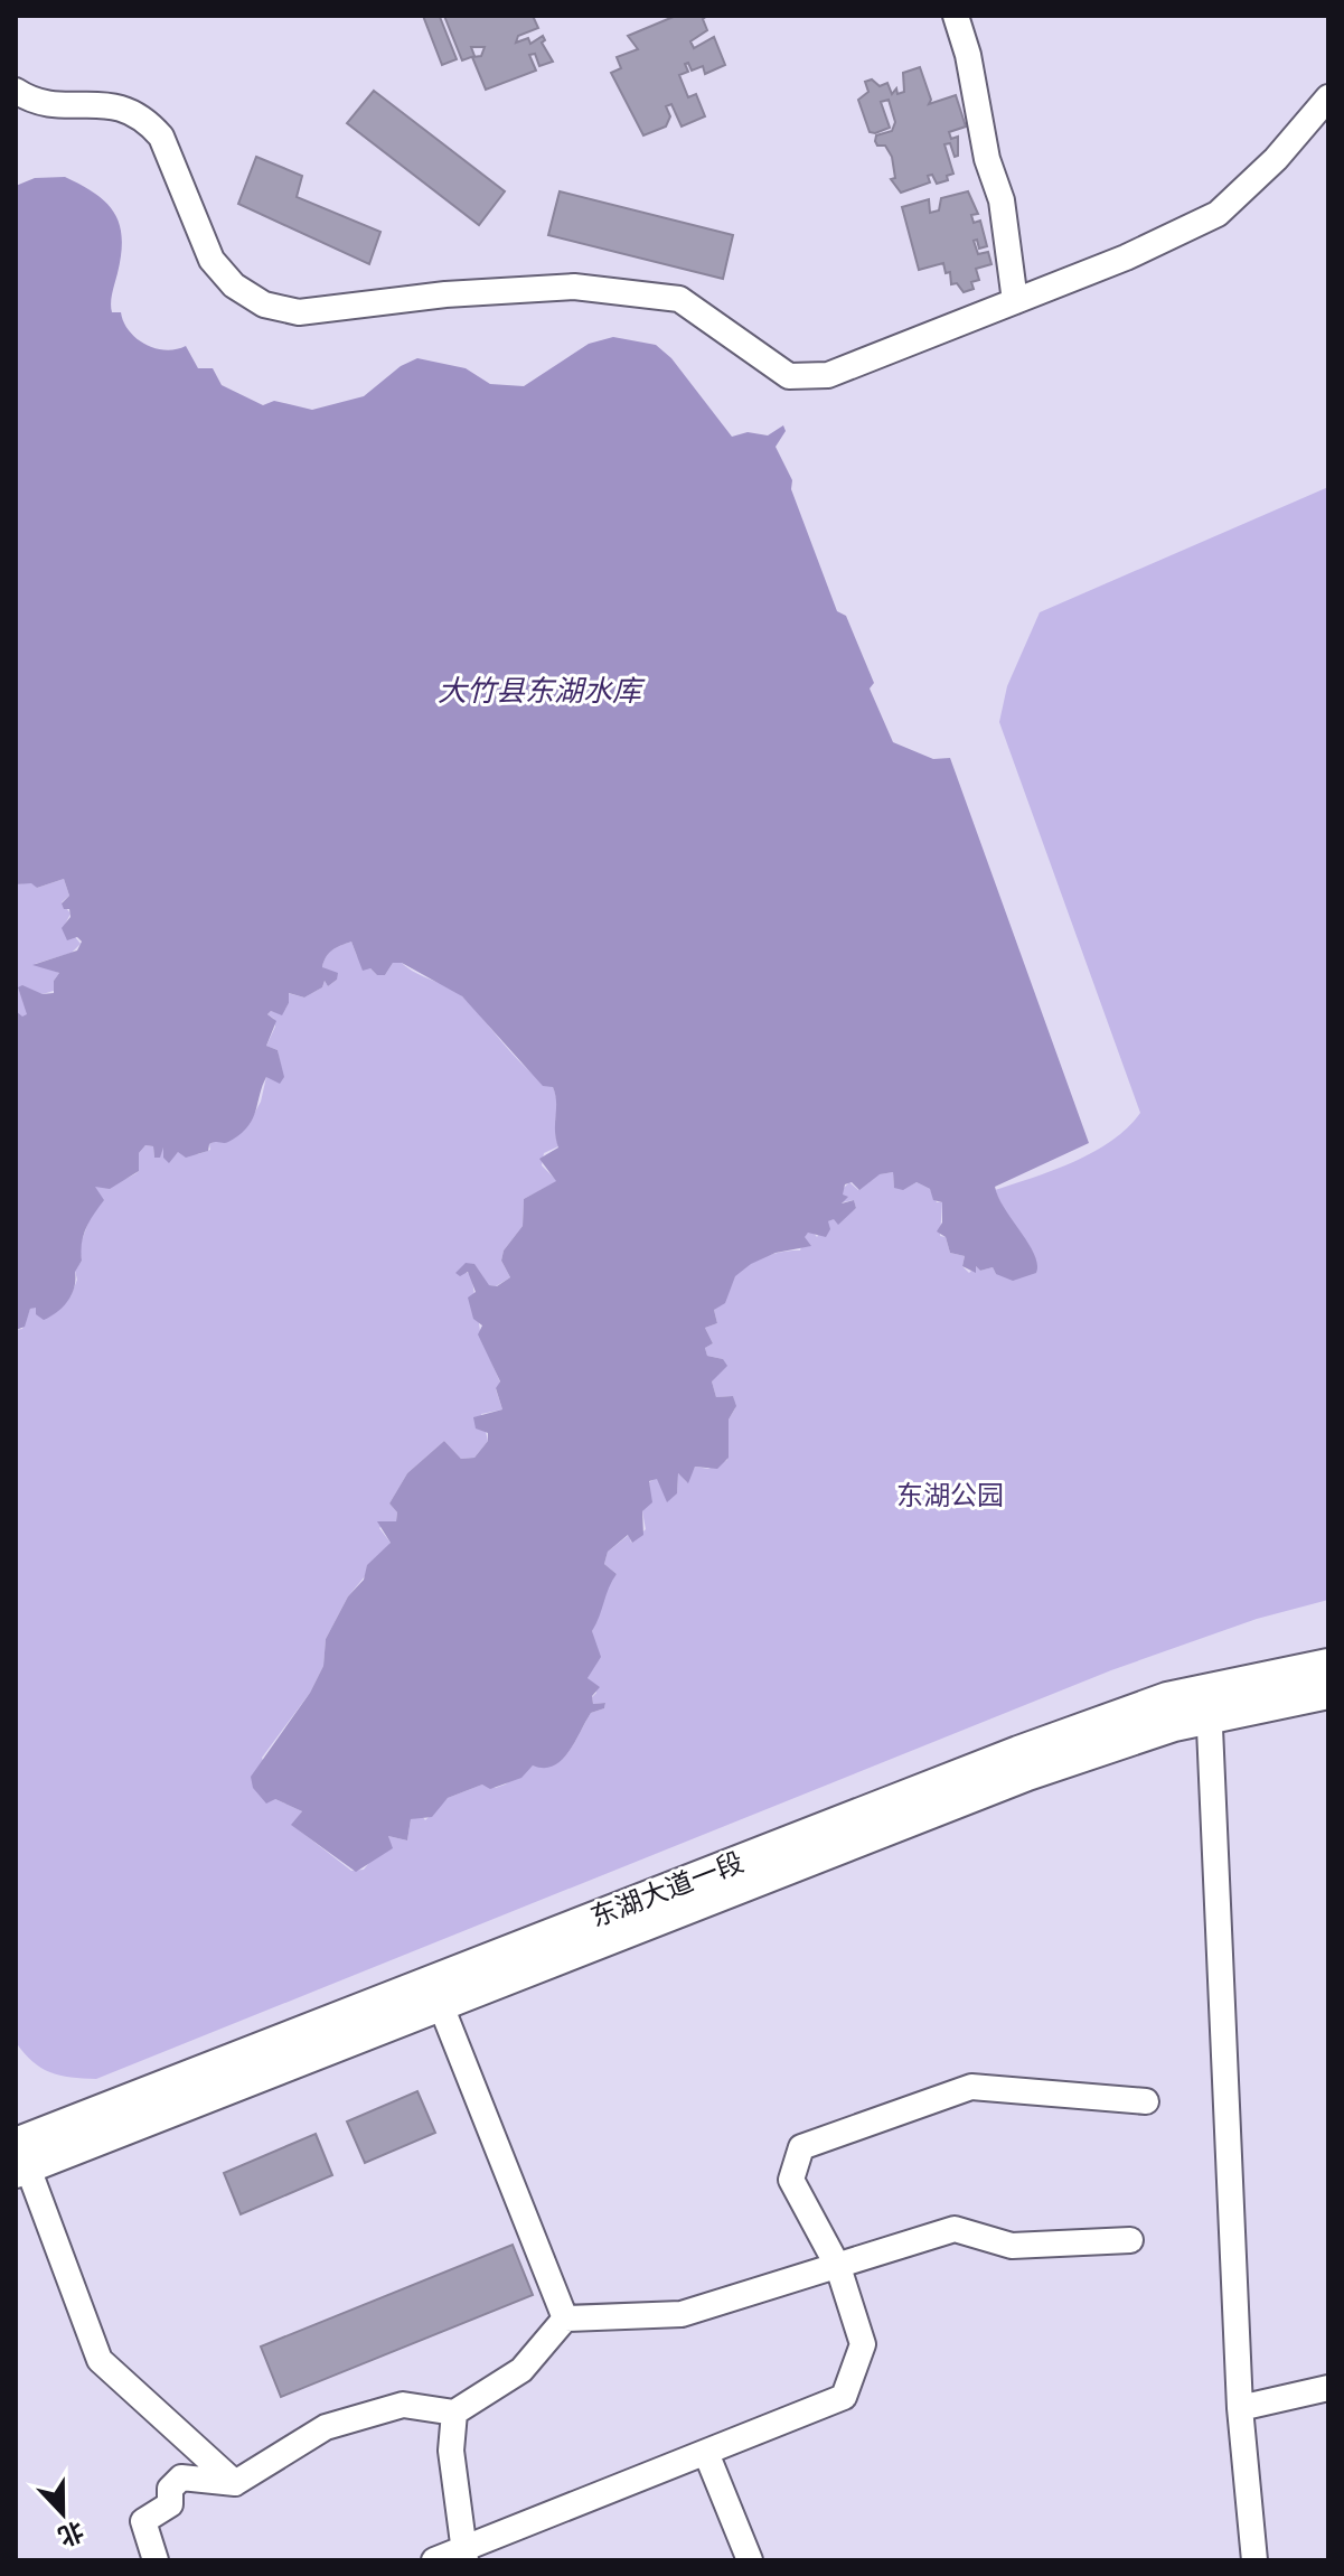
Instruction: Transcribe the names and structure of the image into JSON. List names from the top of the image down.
{
  "streets": {
    "main road": ["东湖大道一段"]
  },
  "water": ["大竹县东湖水库"],
  "parks": ["东湖公园"],
  "north": "bottom"
}
